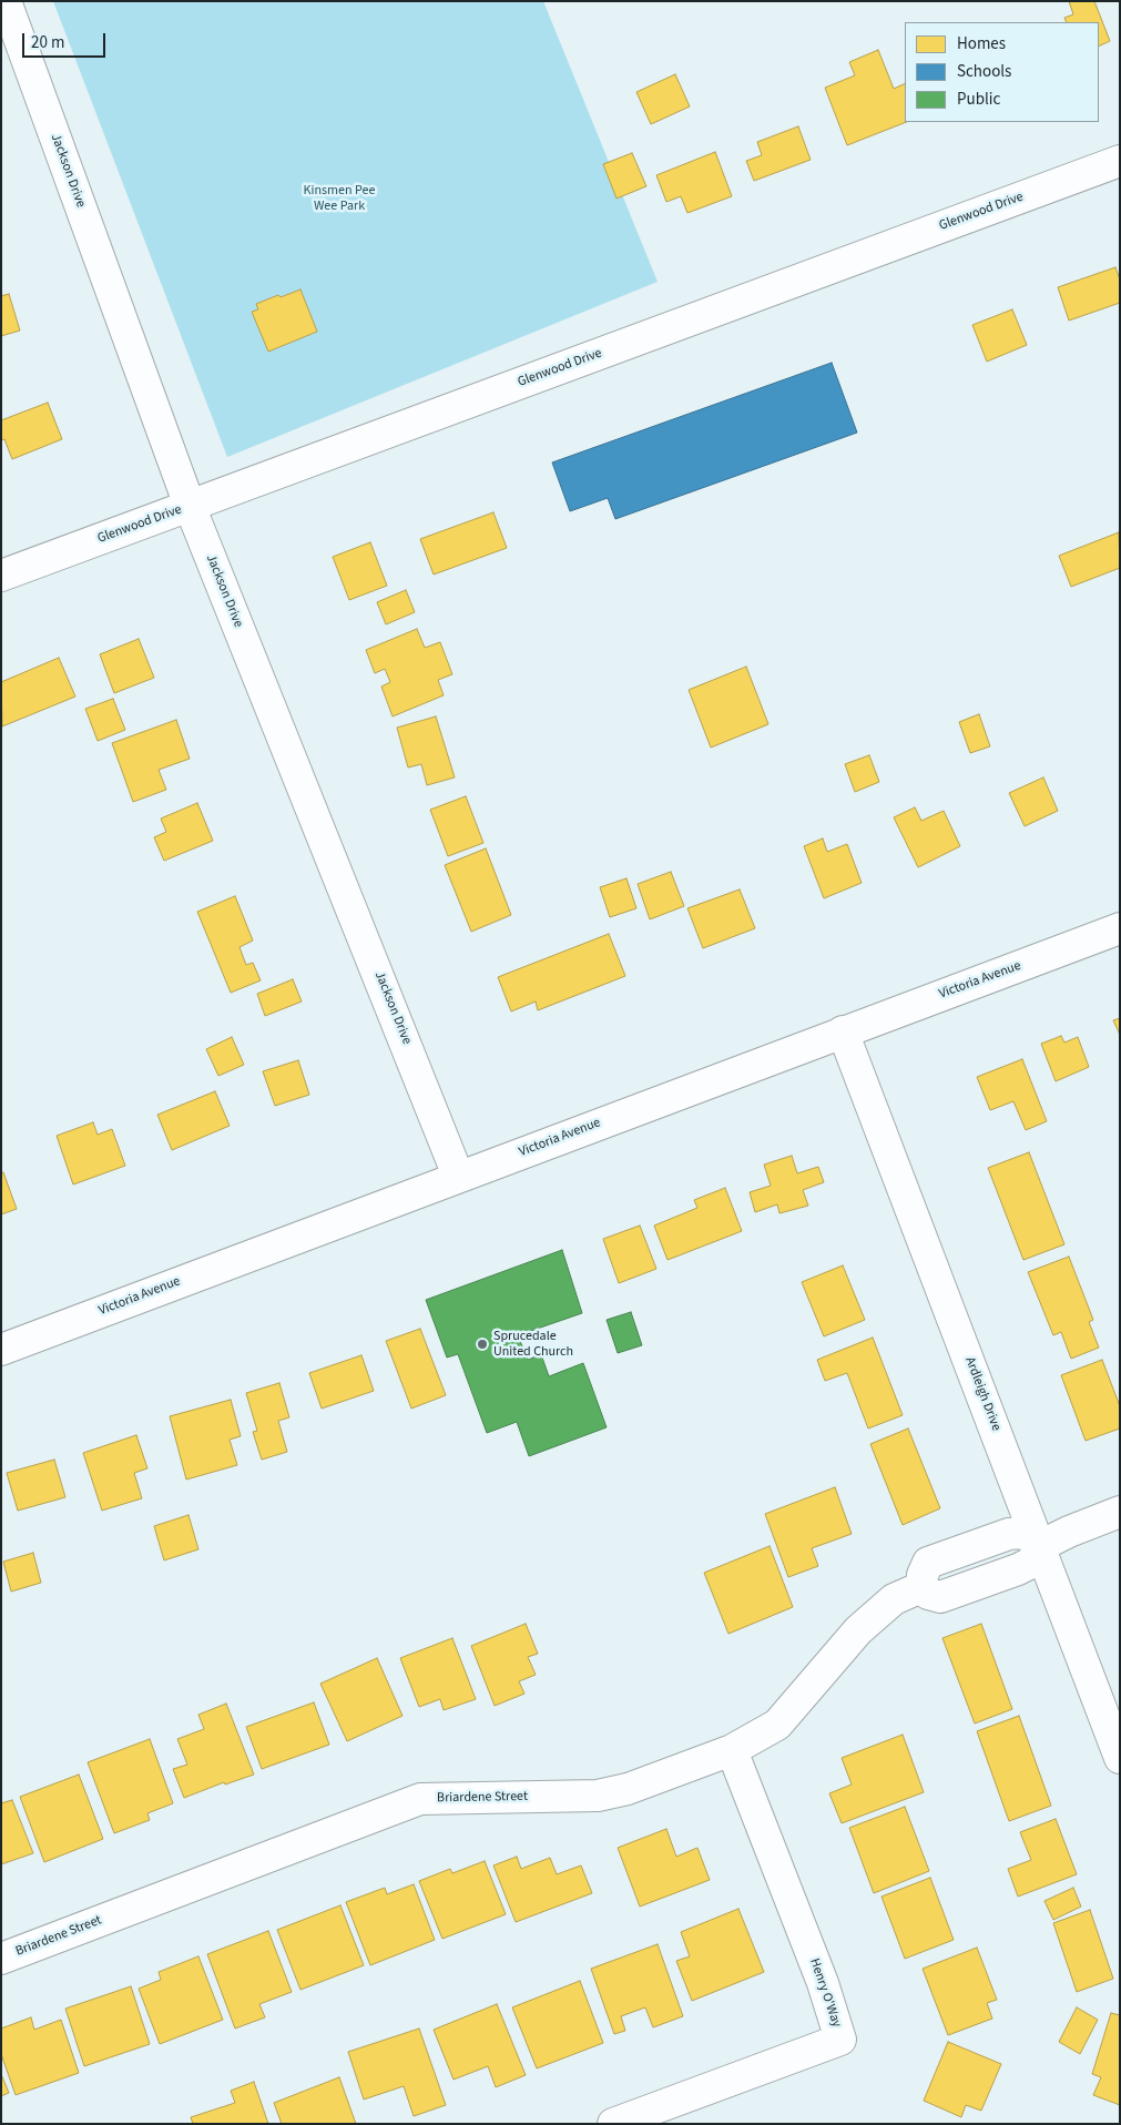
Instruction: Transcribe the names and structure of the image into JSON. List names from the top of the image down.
{
  "streets": {
    "street": [
      "Jackson Drive",
      "Glenwood Drive",
      "Victoria Avenue",
      "Ardleigh Drive",
      "Briardene Street",
      "Henry O'Way"
    ]
  },
  "crossings": [
    ["Jackson Drive", "Glenwood Drive"],
    ["Jackson Drive", "Victoria Avenue"],
    ["Victoria Avenue", "Ardleigh Drive"],
    ["Ardleigh Drive", "Briardene Street"],
    ["Briardene Street", "Henry O'Way"]
  ],
  "parks": ["Kinsmen Pee Wee Park"],
  "places": ["Sprucedale United Church"],
  "legend": ["Homes", "Schools", "Public"],
  "scale_bar": "20 m"
}
